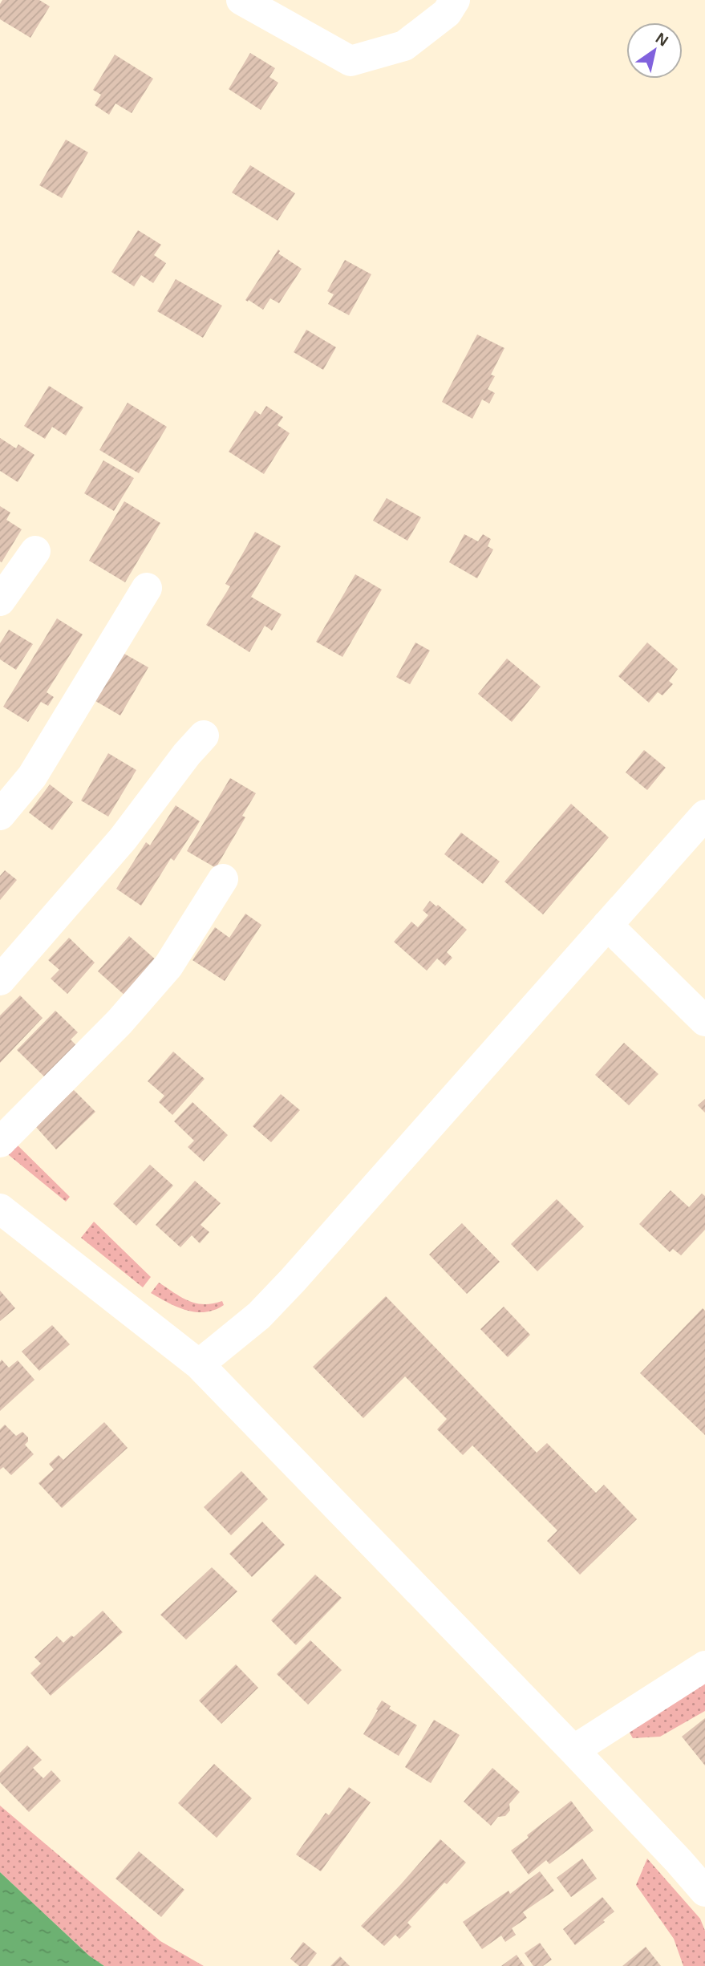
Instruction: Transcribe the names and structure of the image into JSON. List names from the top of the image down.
{
  "north": "top right"
}
